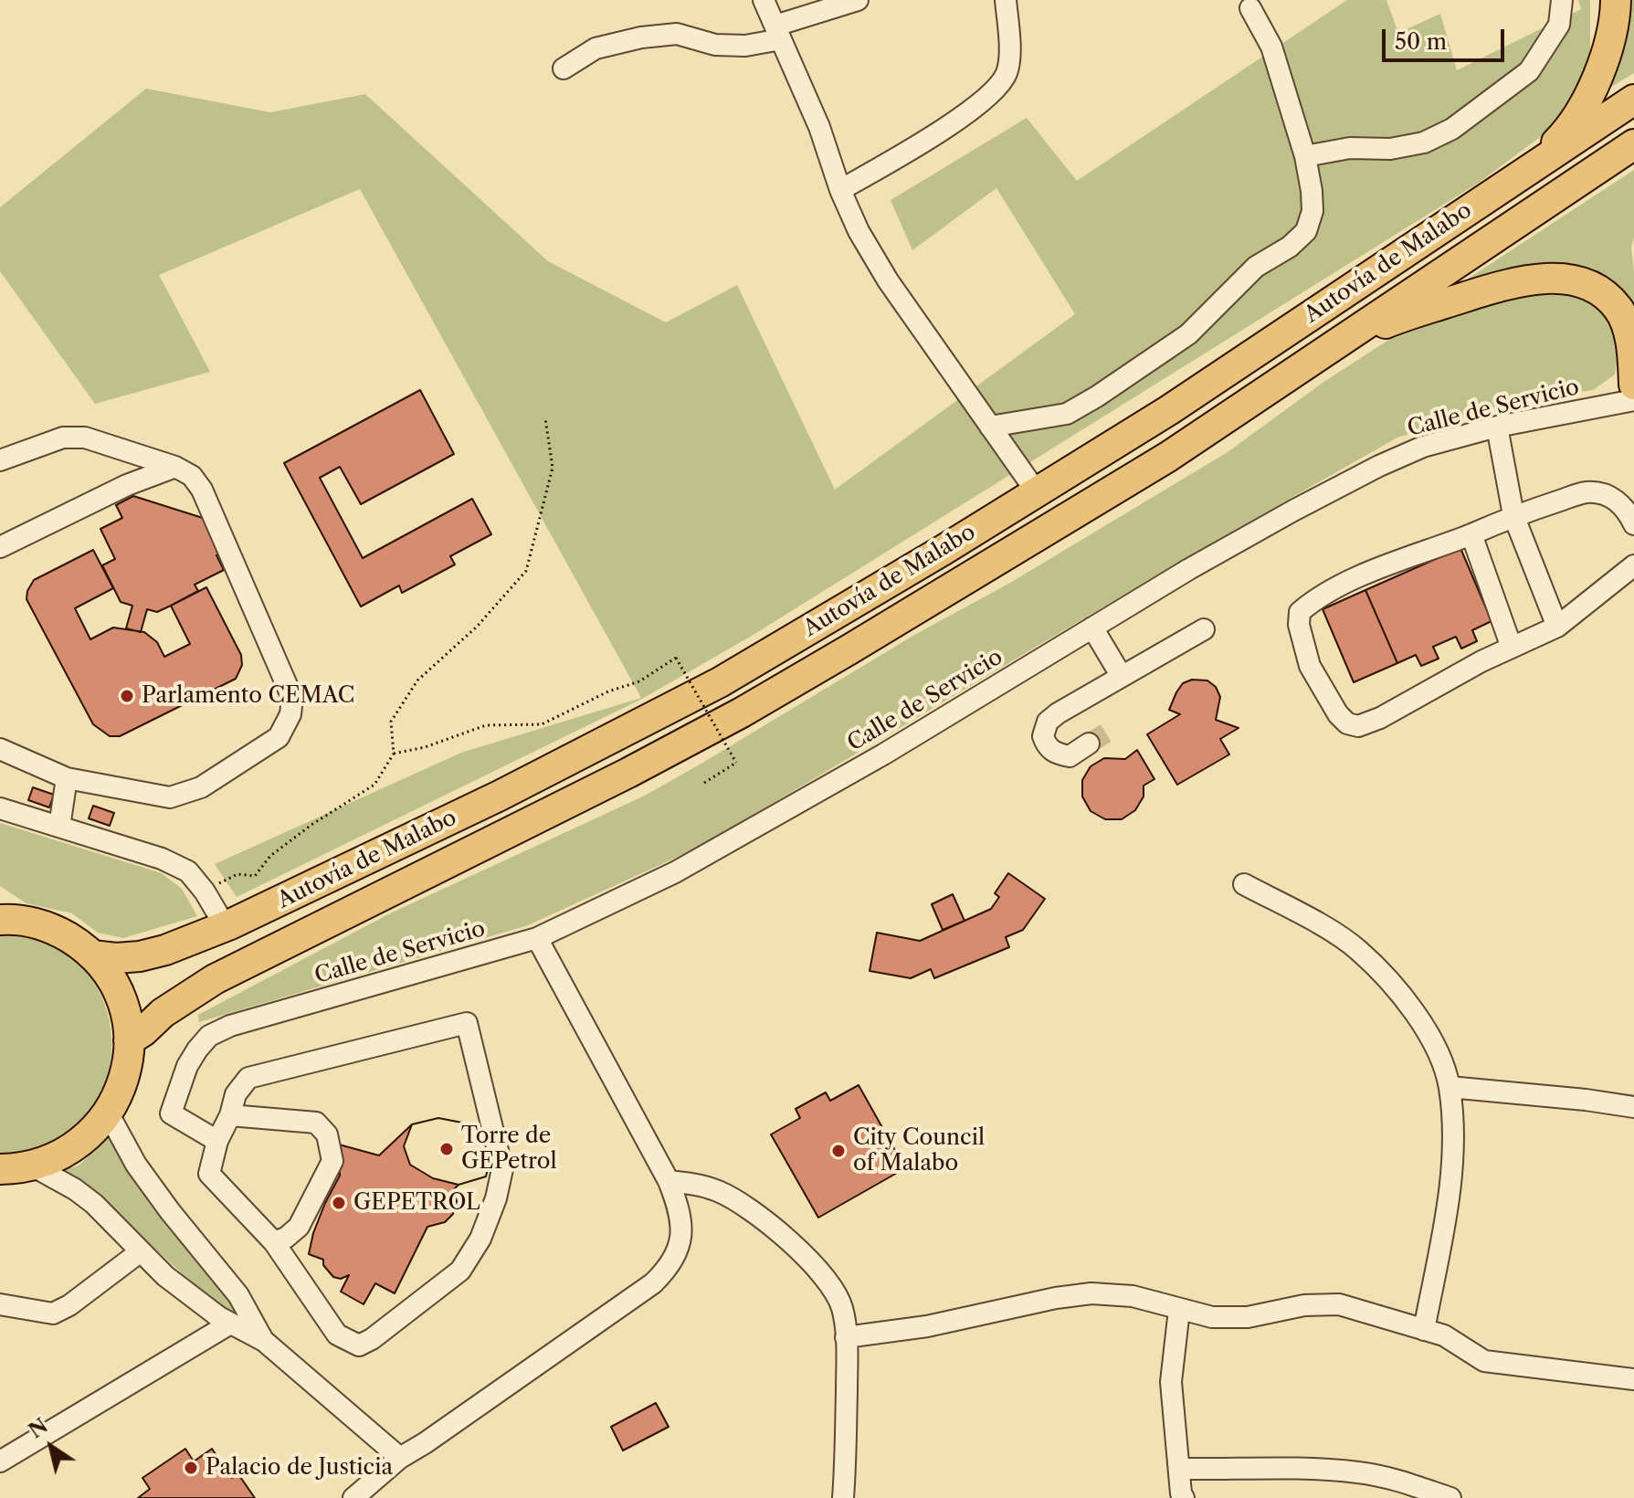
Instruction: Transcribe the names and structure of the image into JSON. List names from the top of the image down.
{
  "streets": {
    "highway": ["Autovía de Malabo"],
    "street": ["Calle de Servicio"]
  },
  "places": [
    "Parlamento CEMAC",
    "Torre de GEPetrol",
    "City Council of Malabo",
    "GEPETROL",
    "Palacio de Justicia"
  ],
  "scale_bar": "50 m",
  "north": "top left"
}
